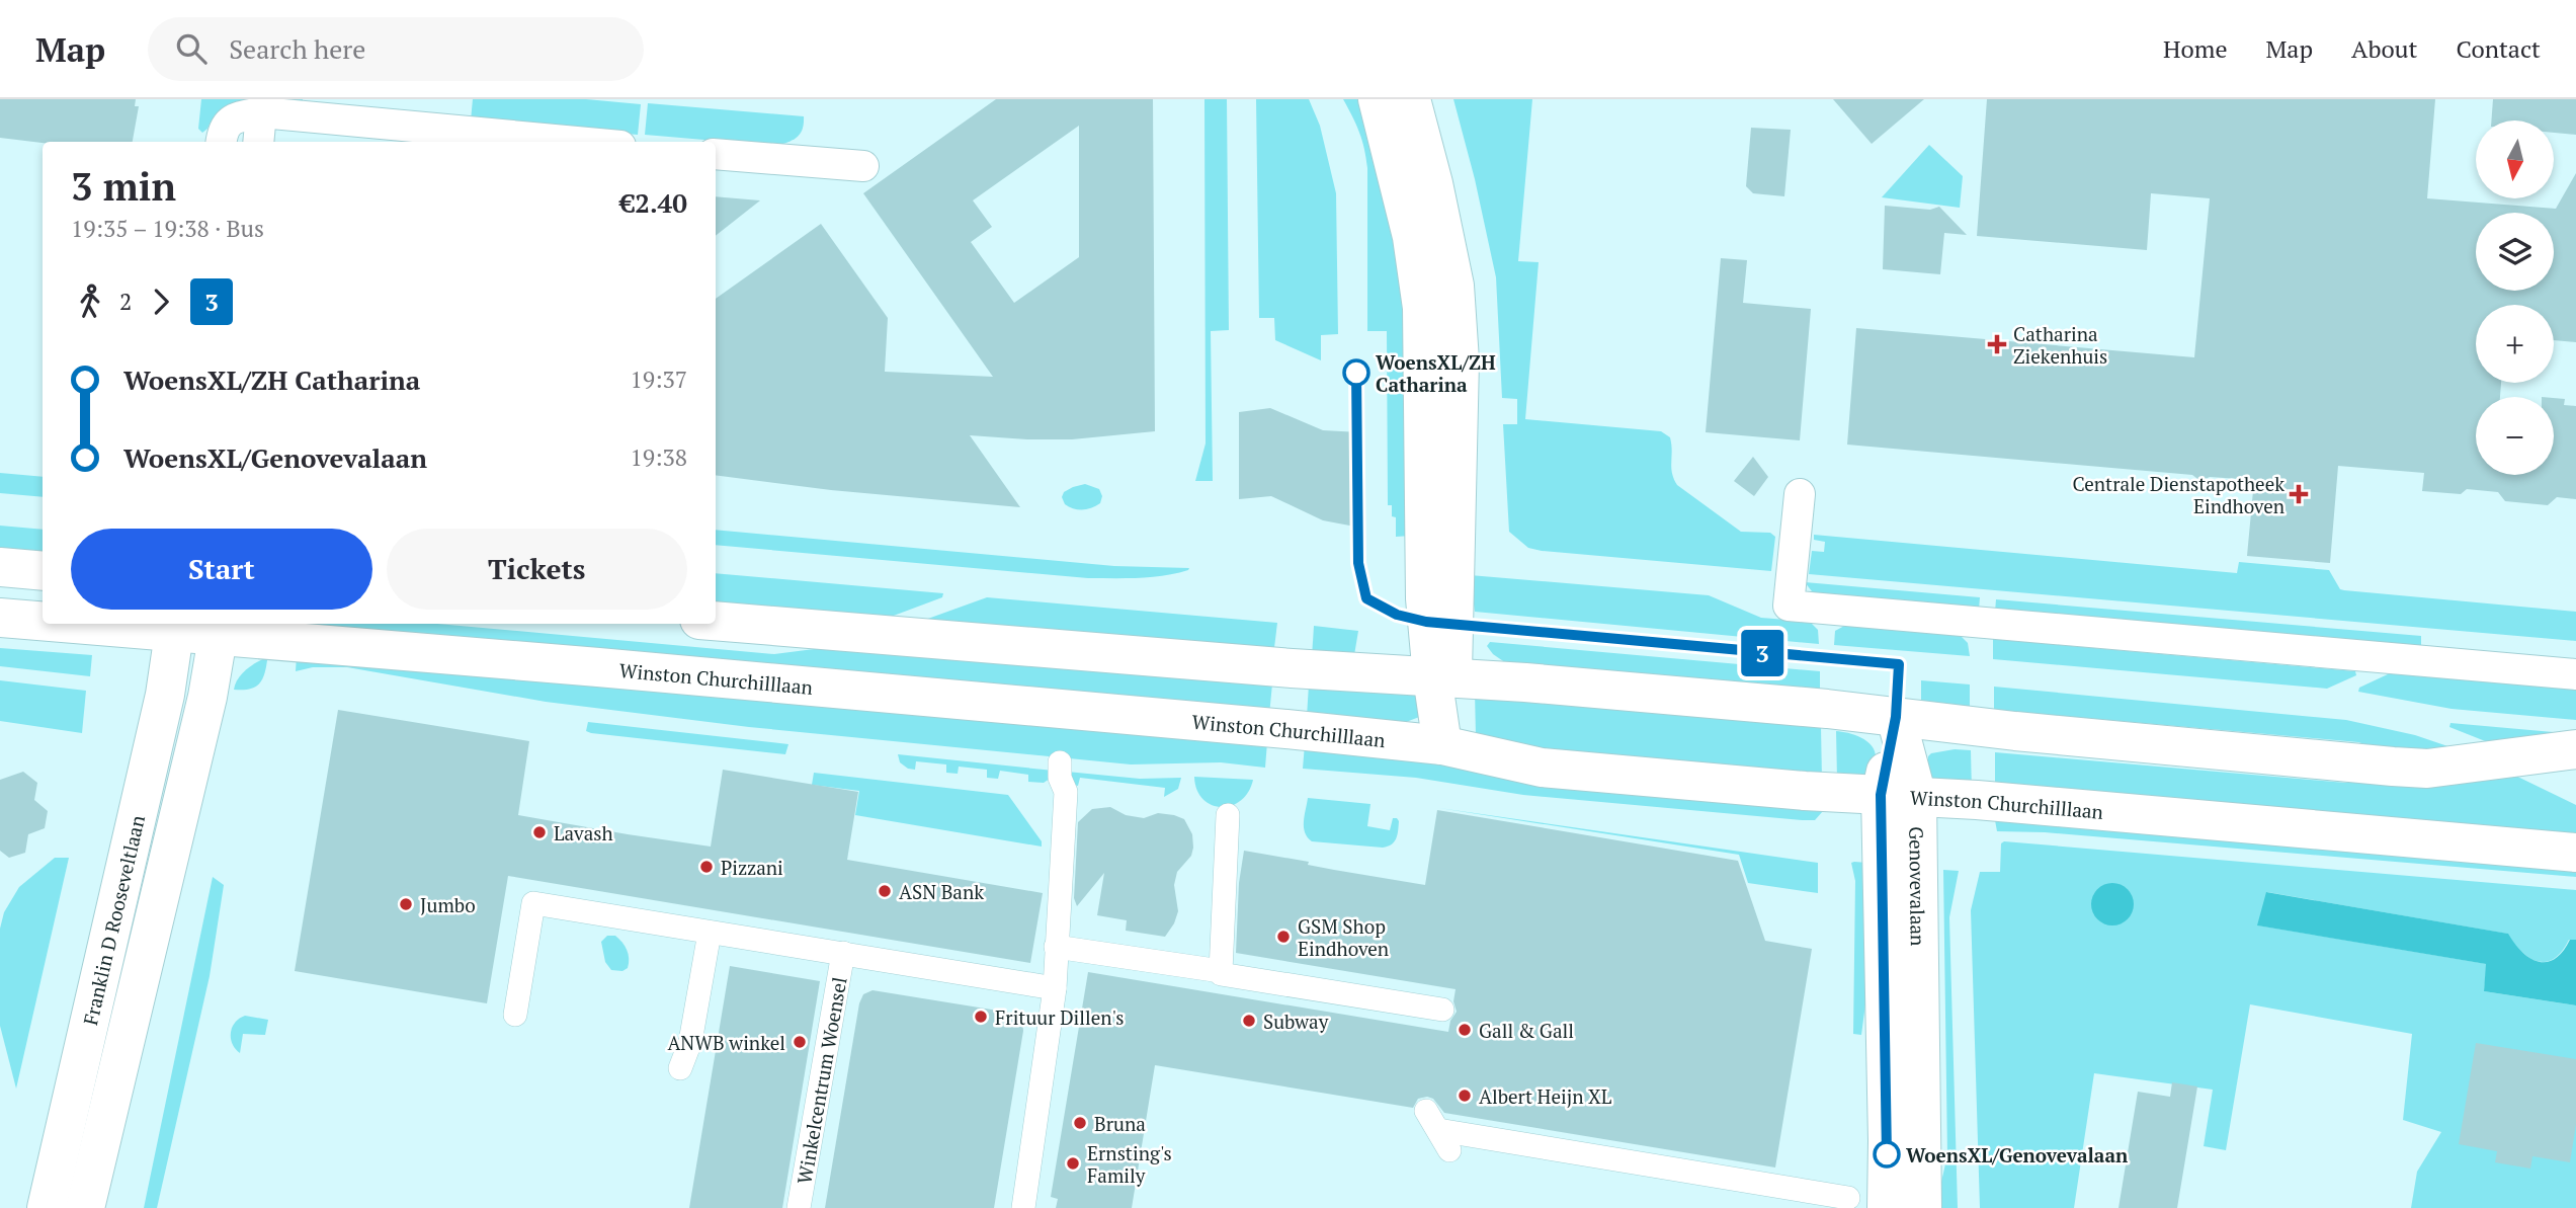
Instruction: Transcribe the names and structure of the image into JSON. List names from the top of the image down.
{
  "streets": {
    "main road": ["Winston Churchilllaan", "Genovevalaan", "Franklin D Rooseveltlaan"],
    "street": ["Winkelcentrum Woensel"]
  },
  "crossings": [
    ["Winston Churchilllaan", "Genovevalaan"],
    ["Winston Churchilllaan", "Franklin D Rooseveltlaan"]
  ],
  "places": {
    "health": ["Catharina Ziekenhuis", "Centrale Dienstapotheek Eindhoven"],
    "other": [
      "WoensXL/ZH Catharina",
      "Lavash",
      "Pizzani",
      "ASN Bank",
      "Jumbo",
      "GSM Shop Eindhoven",
      "Frituur Dillen's",
      "Subway",
      "Gall & Gall",
      "ANWB winkel",
      "Albert Heijn XL",
      "Bruna",
      "WoensXL/Genovevalaan",
      "Ernsting's Family"
    ]
  },
  "lines": ["bus line 3"],
  "north": "bottom",
  "page": {
    "header": "Map",
    "search": "Search here",
    "nav": [
      "Home",
      "Map",
      "About",
      "Contact"
    ],
    "on_map": "3",
    "map_buttons": ["+", "−"],
    "heading": ["3 min", "19:35 – 19:38 · Bus", "€2.40"],
    "legs": ["2", "3"],
    "list": [
      {
        "name": "WoensXL/ZH Catharina",
        "value": "19:37"
      },
      {
        "name": "WoensXL/Genovevalaan",
        "value": "19:38"
      }
    ],
    "buttons": ["Start", "Tickets"]
  }
}
